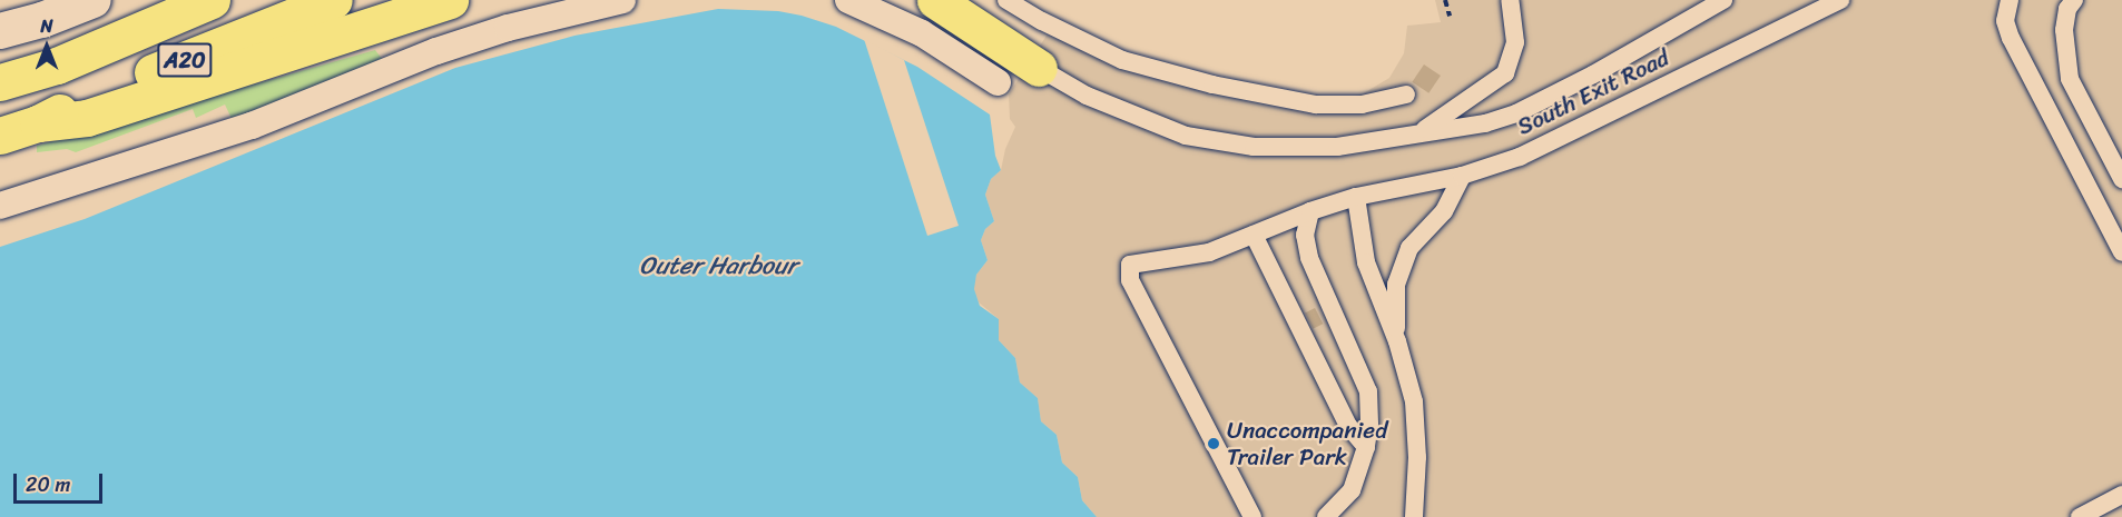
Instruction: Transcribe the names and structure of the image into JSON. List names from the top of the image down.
{
  "streets": {
    "highway": ["A20"],
    "lane": ["South Exit Road"]
  },
  "water": ["Outer Harbour"],
  "places": ["Unaccompanied Trailer Park"],
  "scale_bar": "20 m",
  "north": "top"
}
